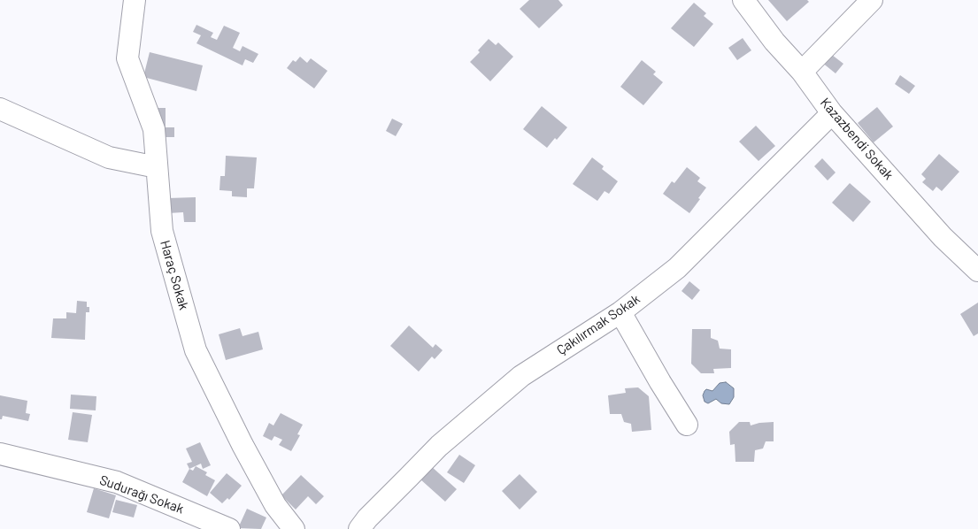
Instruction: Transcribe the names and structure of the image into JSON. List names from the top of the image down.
{
  "streets": {
    "street": [
      "Kazazbendi Sokak",
      "Haraç Sokak",
      "Çakılırmak Sokak",
      "Sudurağı Sokak"
    ]
  },
  "crossings": [
    ["Kazazbendi Sokak", "Çakılırmak Sokak"]
  ]
}
